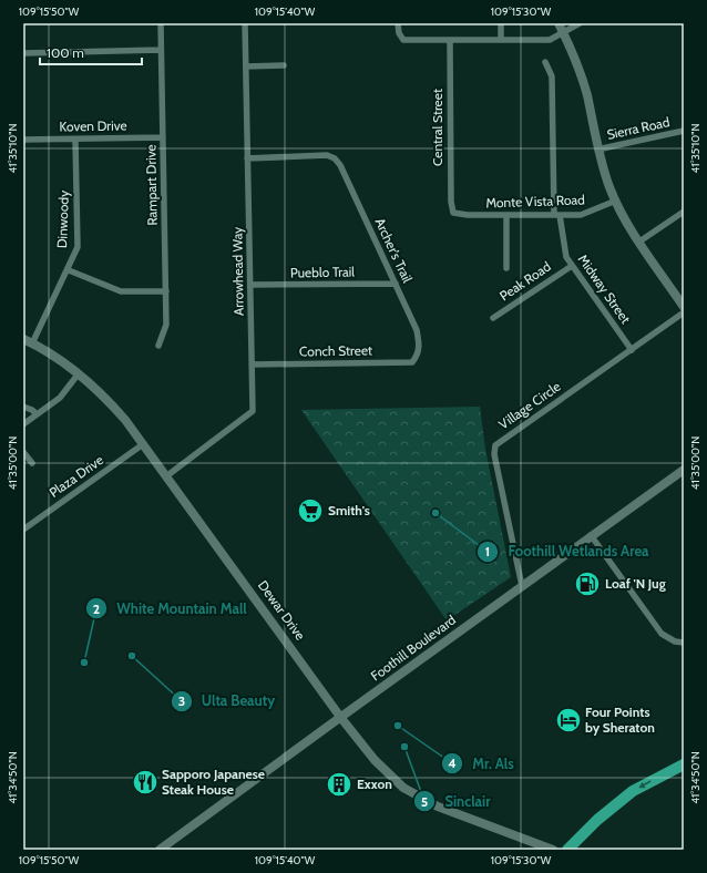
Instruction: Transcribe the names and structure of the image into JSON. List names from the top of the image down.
{
  "streets": {
    "street": [
      "Koven Drive",
      "Central Street",
      "Sierra Road",
      "Rampart Drive",
      "Monte Vista Road",
      "Dinwoody",
      "Archer's Trail",
      "Arrowhead Way",
      "Pueblo Trail",
      "Peak Road",
      "Midway Street",
      "Conch Street",
      "Village Circle",
      "Plaza Drive",
      "Dewar Drive",
      "Foothill Boulevard"
    ]
  },
  "crossings": [
    ["Koven Drive", "Rampart Drive"],
    ["Koven Drive", "Dinwoody"],
    ["Central Street", "Monte Vista Road"],
    ["Monte Vista Road", "Midway Street"],
    ["Dinwoody", "Dewar Drive"],
    ["Archer's Trail", "Arrowhead Way"],
    ["Archer's Trail", "Pueblo Trail"],
    ["Archer's Trail", "Conch Street"],
    ["Arrowhead Way", "Pueblo Trail"],
    ["Arrowhead Way", "Conch Street"],
    ["Arrowhead Way", "Dewar Drive"],
    ["Peak Road", "Midway Street"],
    ["Midway Street", "Village Circle"],
    ["Village Circle", "Foothill Boulevard"],
    ["Plaza Drive", "Dewar Drive"],
    ["Dewar Drive", "Foothill Boulevard"]
  ],
  "places": {
    "supermarket": ["Smith's"],
    "other": [
      "Foothill Wetlands Area",
      "Ulta Beauty",
      "White Mountain Mall",
      "Mr. Als",
      "Sinclair"
    ],
    "fuel station": ["Loaf 'N Jug"],
    "hotel": ["Four Points by Sheraton"],
    "restaurant": ["Sapporo Japanese Steak House"],
    "building": ["Exxon"]
  },
  "scale_bar": "100 m",
  "coordinates": [
    "109°15'50\"W",
    "109°15'40\"W",
    "109°15'30\"W",
    "41°35'10\"N",
    "41°35'00\"N",
    "41°34'50\"N"
  ]
}
